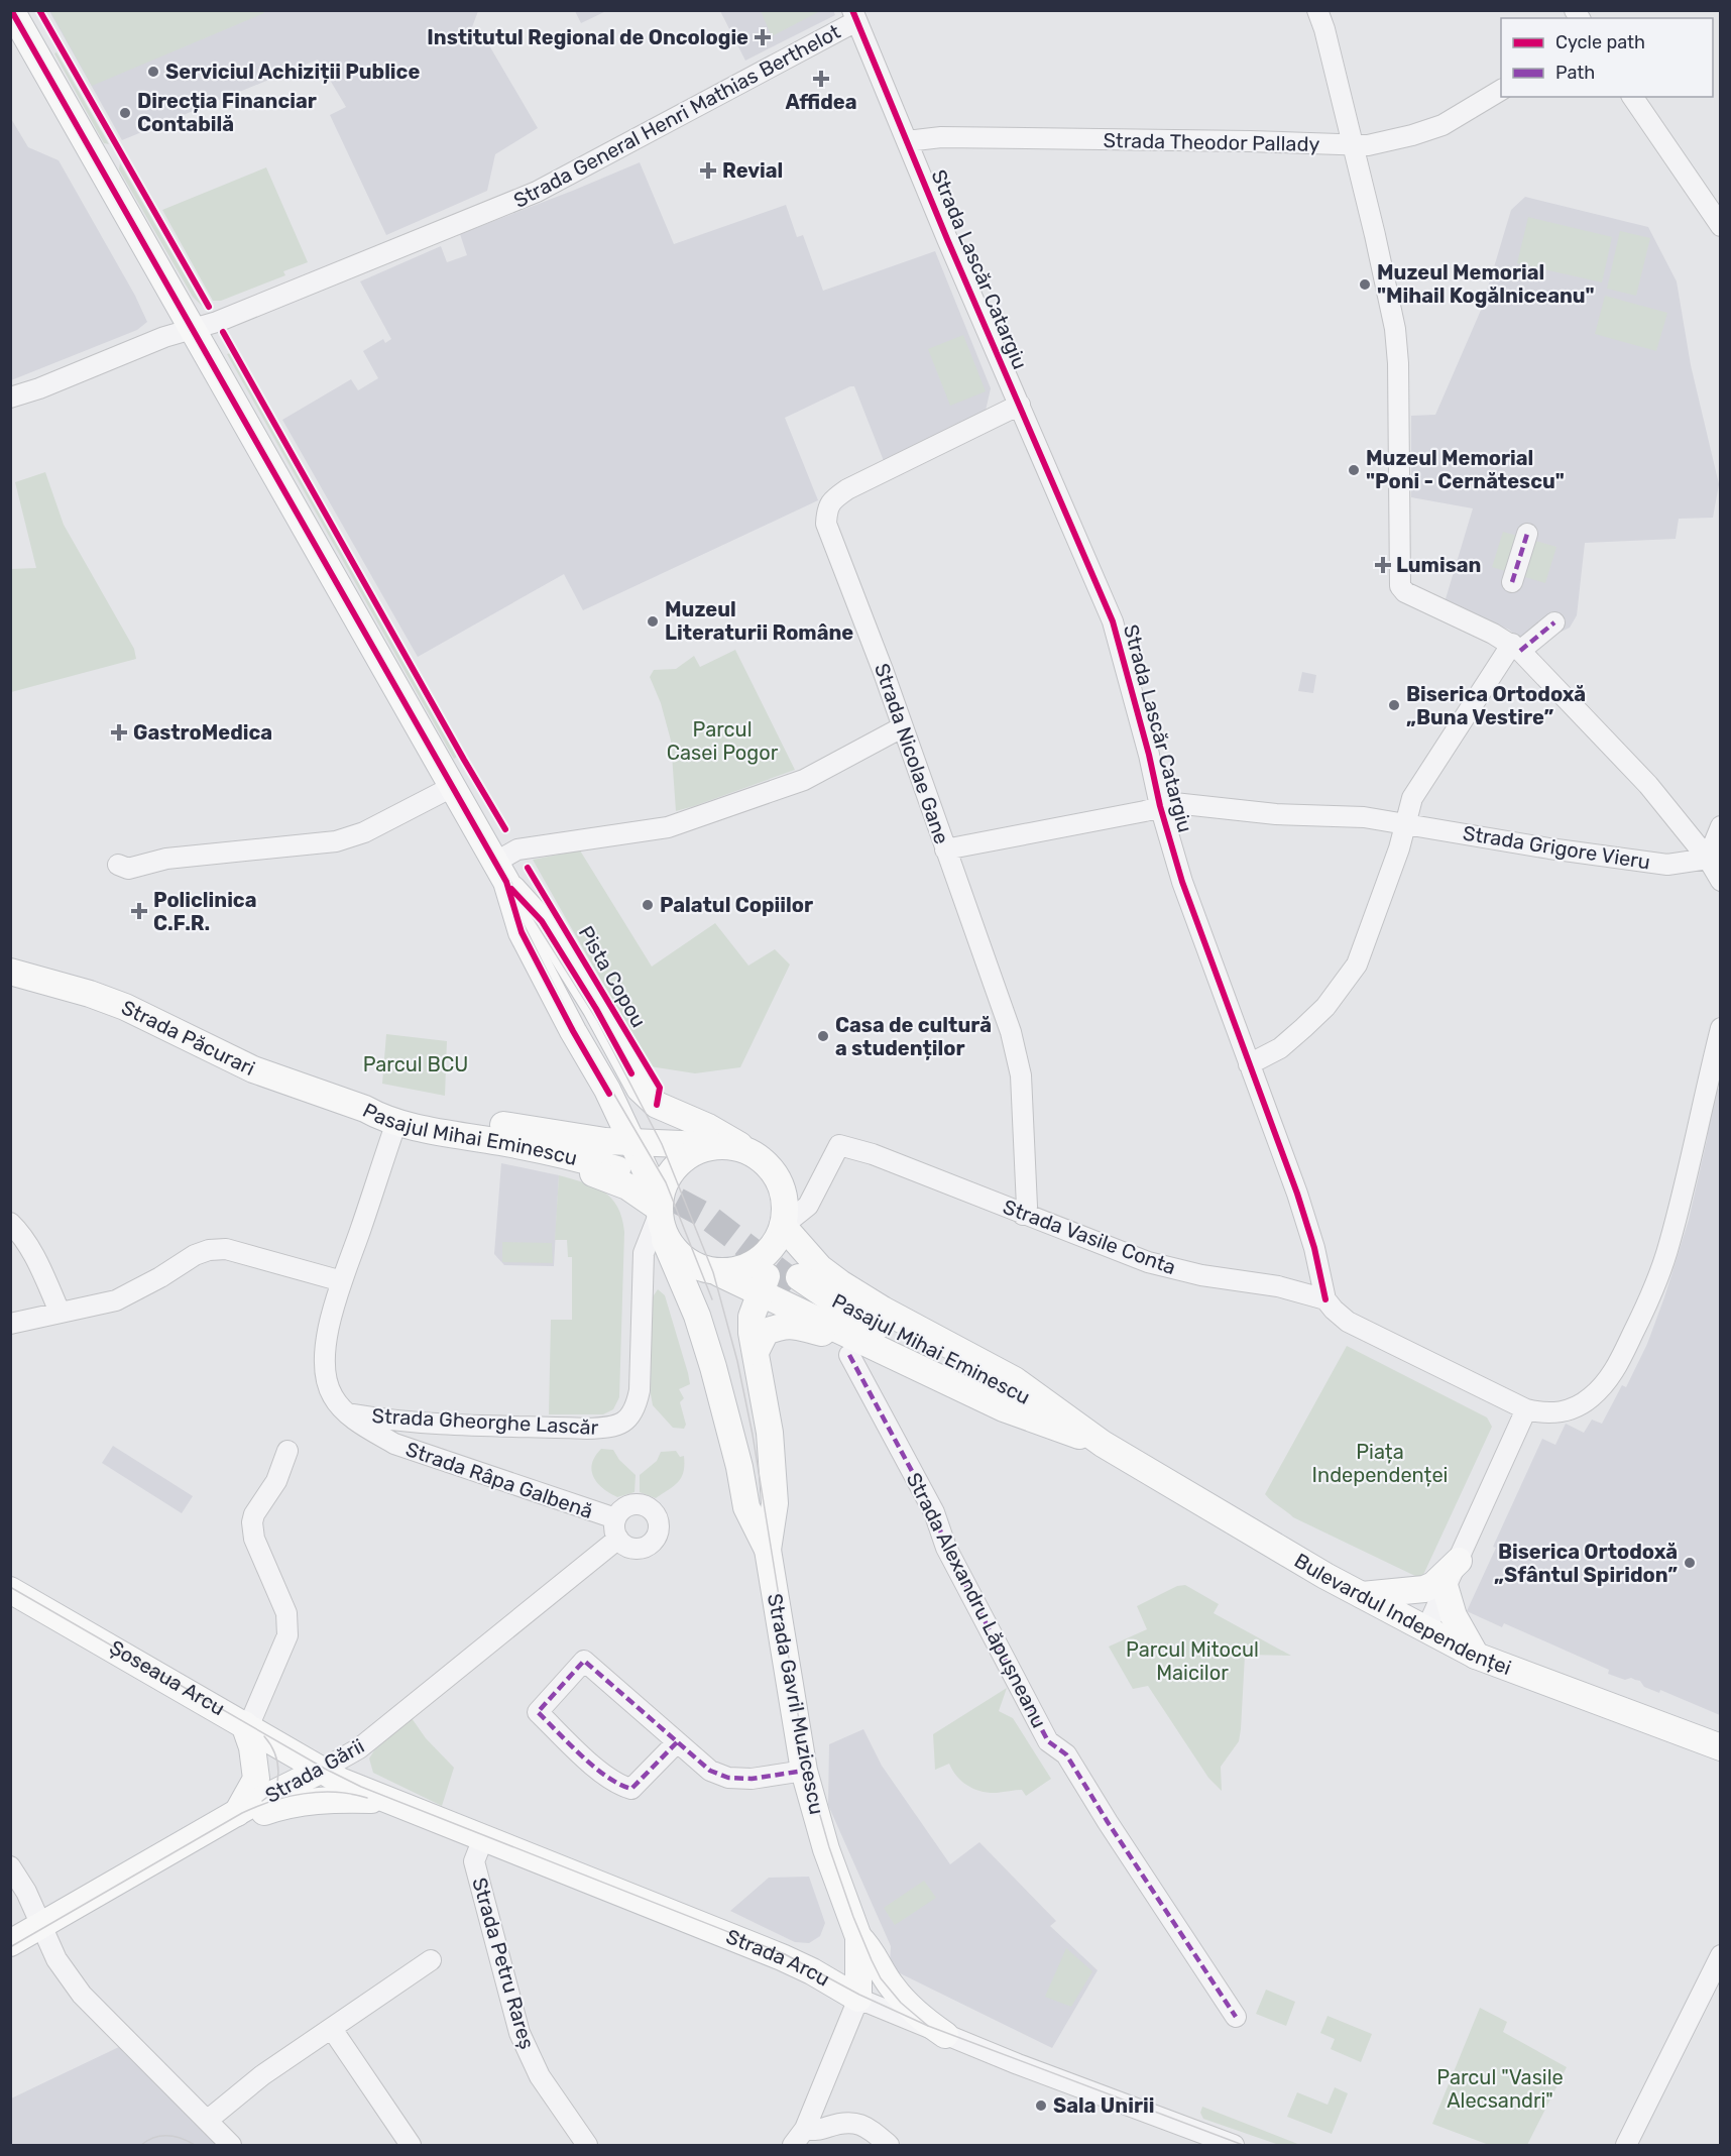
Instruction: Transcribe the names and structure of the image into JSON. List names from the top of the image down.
{
  "streets": {
    "main road": [
      "Strada Păcurari",
      "Pasajul Mihai Eminescu",
      "Bulevardul Independenței",
      "Șoseaua Arcu",
      "Strada Gavril Muzicescu",
      "Strada Gării",
      "Strada Arcu"
    ],
    "street": [
      "Strada General Henri Mathias Berthelot",
      "Strada Theodor Pallady",
      "Strada Lascăr Catargiu",
      "Strada Nicolae Gane",
      "Strada Grigore Vieru",
      "Strada Vasile Conta",
      "Strada Gheorghe Lascăr",
      "Strada Râpa Galbenă",
      "Strada Alexandru Lăpușneanu",
      "Strada Petru Rareș"
    ],
    "cycle path": ["Pista Copou"]
  },
  "crossings": [
    ["Strada General Henri Mathias Berthelot", "Strada Lascăr Catargiu"],
    ["Strada Theodor Pallady", "Strada Lascăr Catargiu"],
    ["Strada Lascăr Catargiu", "Strada Nicolae Gane"],
    ["Strada Lascăr Catargiu", "Strada Grigore Vieru"],
    ["Strada Lascăr Catargiu", "Strada Vasile Conta"],
    ["Strada Nicolae Gane", "Strada Grigore Vieru"],
    ["Strada Nicolae Gane", "Strada Vasile Conta"],
    ["Strada Păcurari", "Pasajul Mihai Eminescu"],
    ["Strada Păcurari", "Strada Râpa Galbenă"],
    ["Pasajul Mihai Eminescu", "Strada Râpa Galbenă"],
    ["Pasajul Mihai Eminescu", "Bulevardul Independenței"],
    ["Strada Vasile Conta", "Strada Gheorghe Lascăr"],
    ["Strada Vasile Conta", "Strada Gavril Muzicescu"],
    ["Strada Gheorghe Lascăr", "Strada Râpa Galbenă"],
    ["Strada Gheorghe Lascăr", "Strada Gavril Muzicescu"],
    ["Strada Râpa Galbenă", "Strada Gării"],
    ["Șoseaua Arcu", "Strada Gării"],
    ["Șoseaua Arcu", "Strada Arcu"],
    ["Strada Gavril Muzicescu", "Strada Arcu"],
    ["Strada Gării", "Strada Arcu"],
    ["Strada Arcu", "Strada Petru Rareș"]
  ],
  "parks": [
    "Parcul Casei Pogor",
    "Parcul BCU",
    "Piața Independenței",
    "Parcul Mitocul Maicilor",
    "Parcul \"Vasile Alecsandri\""
  ],
  "places": {
    "health": [
      "Institutul Regional de Oncologie",
      "Affidea",
      "Revial",
      "Lumisan",
      "GastroMedica",
      "Policlinica C.F.R."
    ],
    "other": [
      "Serviciul Achiziții Publice",
      "Direcția Financiar Contabilă",
      "Muzeul Memorial \"Mihail Kogălniceanu\"",
      "Muzeul Memorial \"Poni - Cernătescu\"",
      "Muzeul Literaturii Române",
      "Biserica Ortodoxă „Buna Vestire”",
      "Palatul Copiilor",
      "Casa de cultură a studenților",
      "Biserica Ortodoxă „Sfântul Spiridon”",
      "Sala Unirii"
    ]
  },
  "legend": ["Cycle path", "Path"]
}
